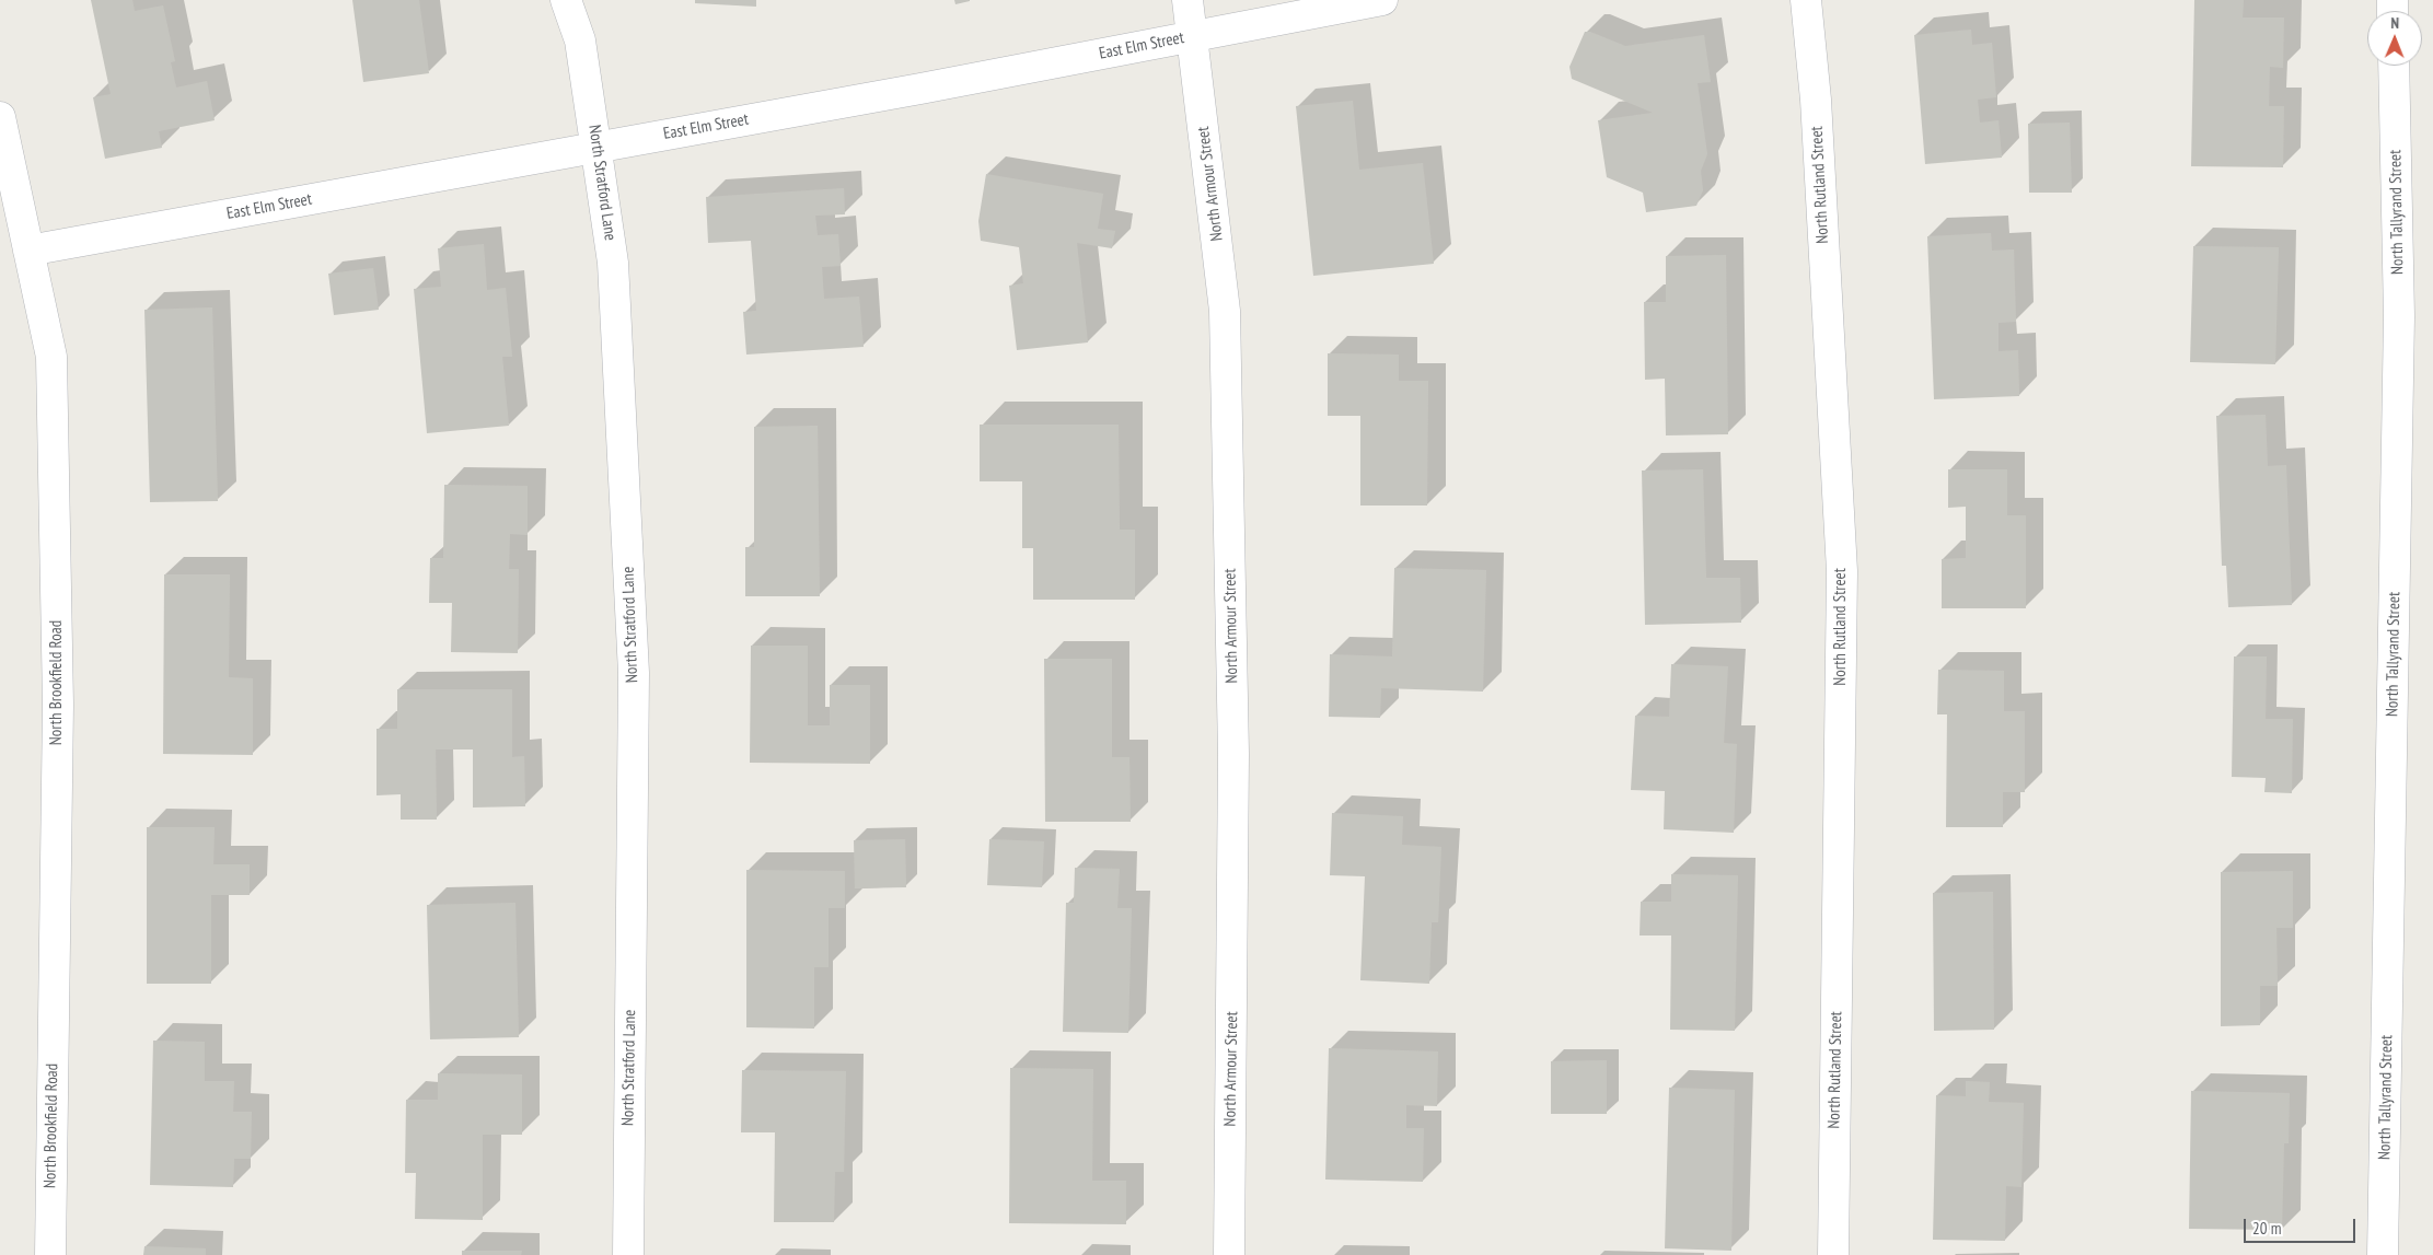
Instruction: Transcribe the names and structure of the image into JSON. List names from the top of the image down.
{
  "streets": {
    "street": [
      "East Elm Street",
      "North Stratford Lane",
      "North Armour Street",
      "North Rutland Street",
      "North Tallyrand Street",
      "North Brookfield Road"
    ]
  },
  "crossings": [
    ["East Elm Street", "North Stratford Lane"],
    ["East Elm Street", "North Armour Street"],
    ["East Elm Street", "North Brookfield Road"]
  ],
  "scale_bar": "20 m",
  "north": "top"
}
